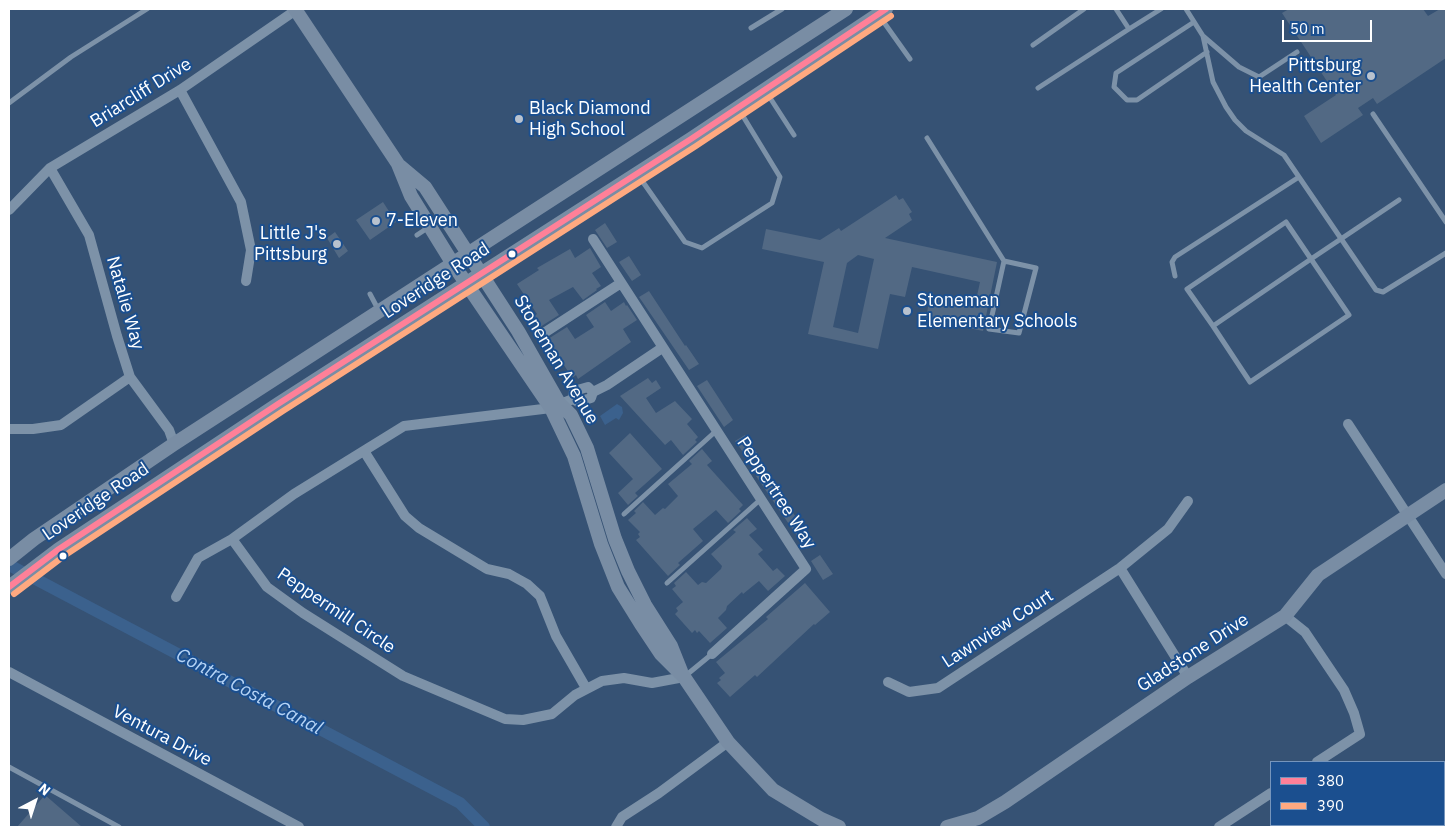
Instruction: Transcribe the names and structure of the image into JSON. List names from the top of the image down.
{
  "streets": {
    "main road": ["Loveridge Road", "Stoneman Avenue", "Gladstone Drive"],
    "street": [
      "Briarcliff Drive",
      "Natalie Way",
      "Peppertree Way",
      "Peppermill Circle",
      "Lawnview Court",
      "Ventura Drive"
    ]
  },
  "crossings": [
    ["Briarcliff Drive", "Natalie Way"],
    ["Briarcliff Drive", "Stoneman Avenue"],
    ["Loveridge Road", "Natalie Way"],
    ["Loveridge Road", "Stoneman Avenue"],
    ["Stoneman Avenue", "Peppertree Way"],
    ["Stoneman Avenue", "Peppermill Circle"],
    ["Peppertree Way", "Peppermill Circle"]
  ],
  "water": ["Contra Costa Canal"],
  "places": [
    "Pittsburg Health Center",
    "Black Diamond High School",
    "7-Eleven",
    "Little J's Pittsburg",
    "Stoneman Elementary Schools"
  ],
  "lines": ["transit line 380", "transit line 390"],
  "legend": ["380", "390"],
  "scale_bar": "50 m",
  "north": "top right"
}
